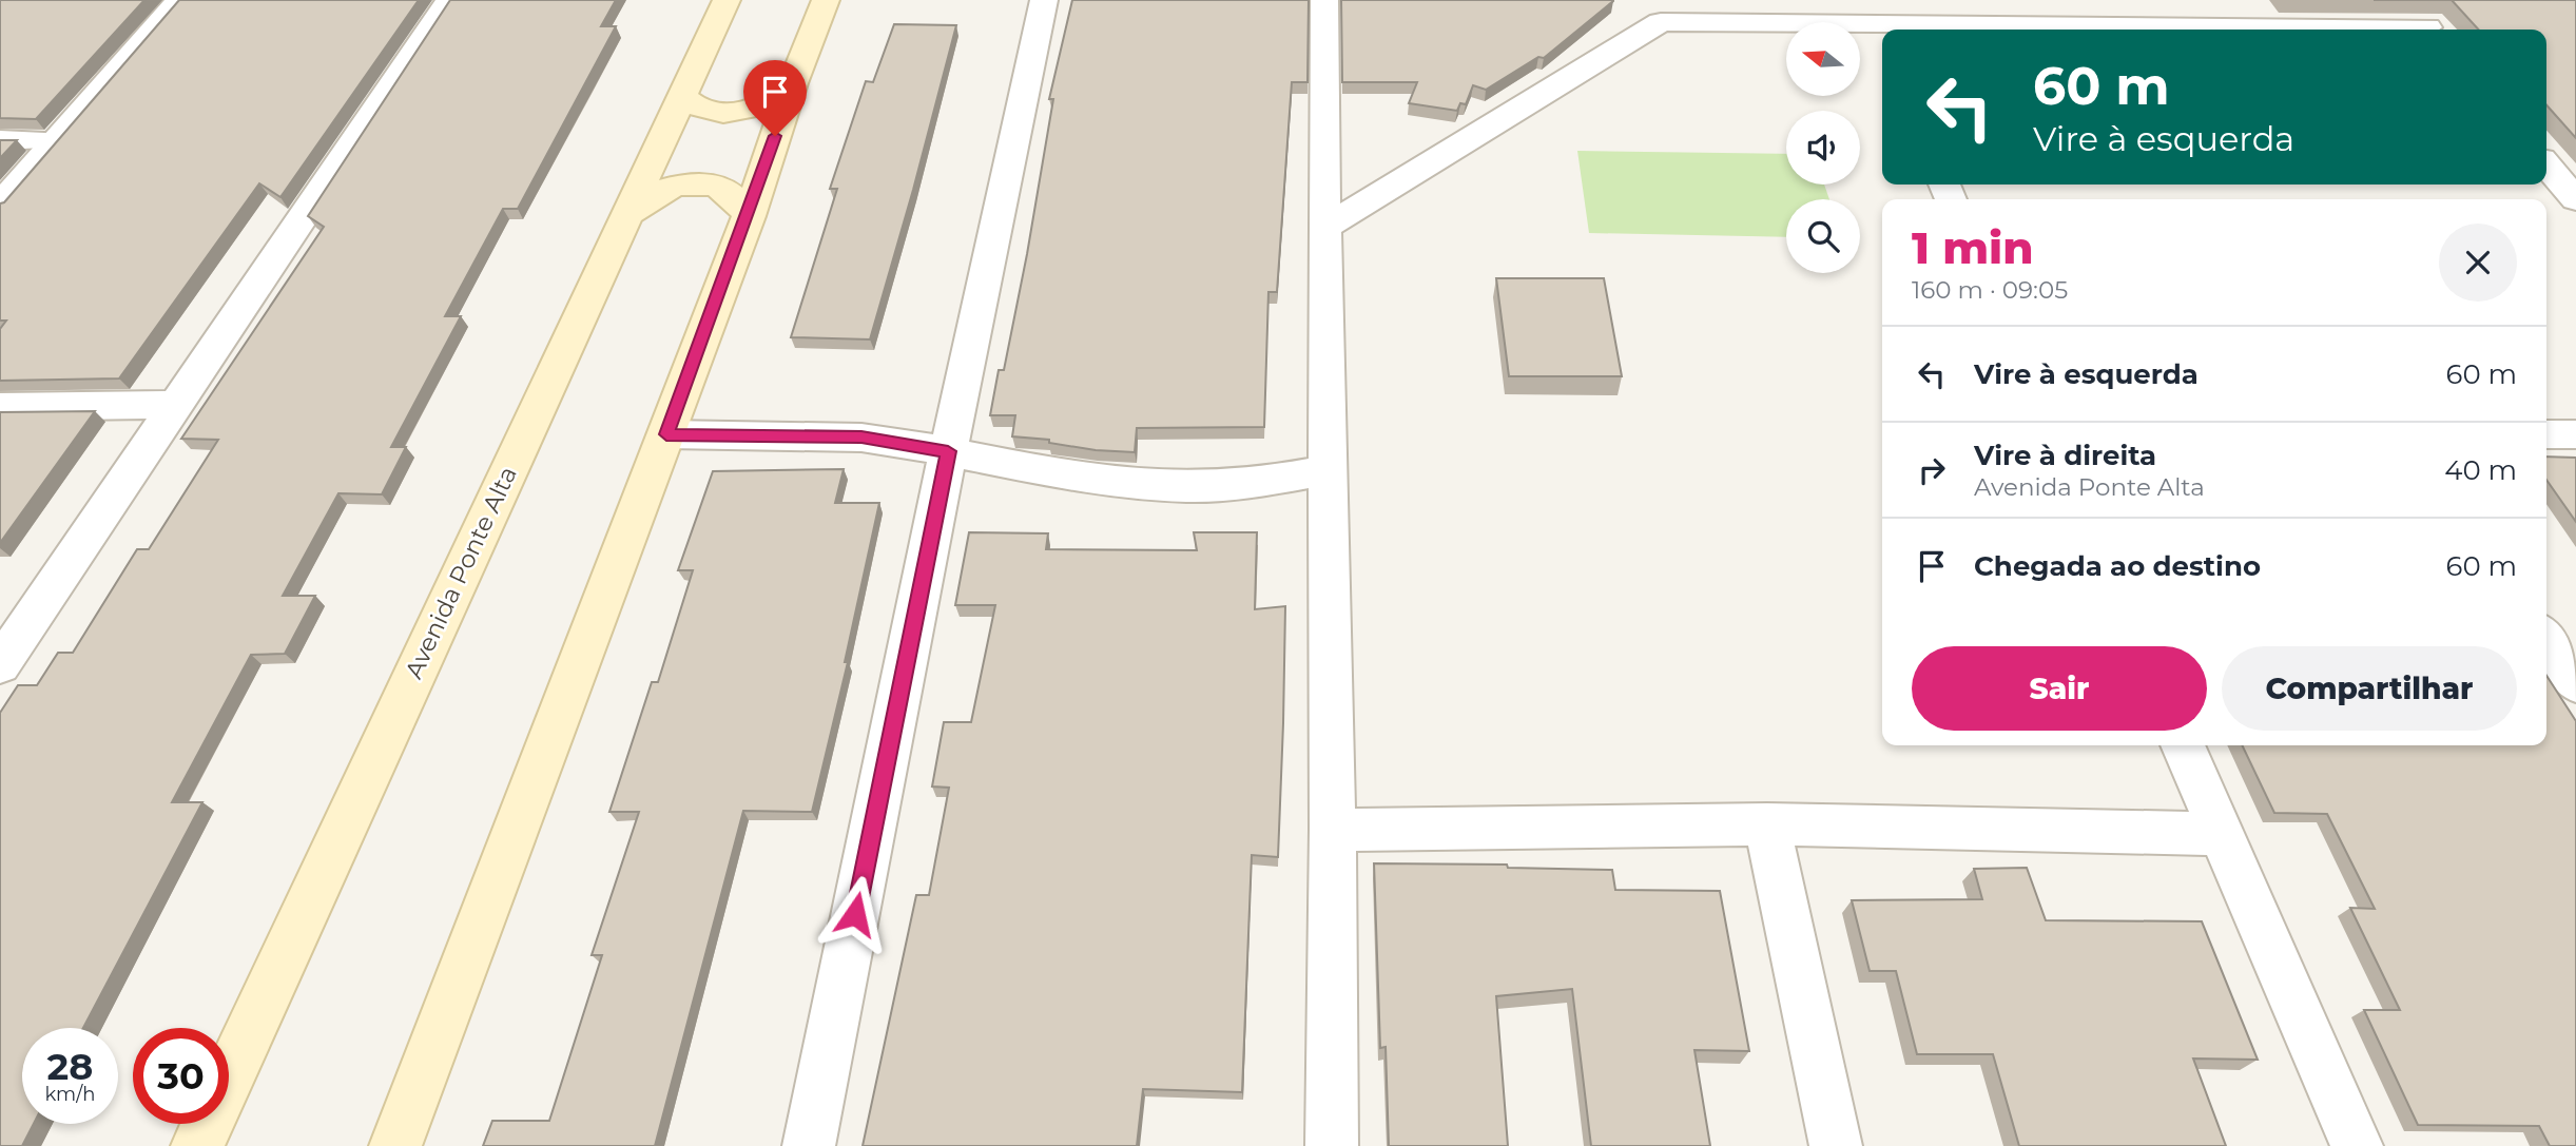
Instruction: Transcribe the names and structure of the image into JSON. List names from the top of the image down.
{
  "streets": {
    "main road": ["Avenida Ponte Alta"]
  },
  "north": "left",
  "page": {
    "turn": ["60 m", "Vire à esquerda"],
    "heading": ["1 min", "160 m · 09:05"],
    "list": [
      {
        "name": "Vire à esquerda",
        "value": "60 m"
      },
      {
        "name": "Vire à direita",
        "note": "Avenida Ponte Alta",
        "value": "40 m"
      },
      {
        "name": "Chegada ao destino",
        "value": "60 m"
      }
    ],
    "buttons": ["Sair", "Compartilhar"],
    "speed": "28 km/h",
    "limit": "30"
  }
}
